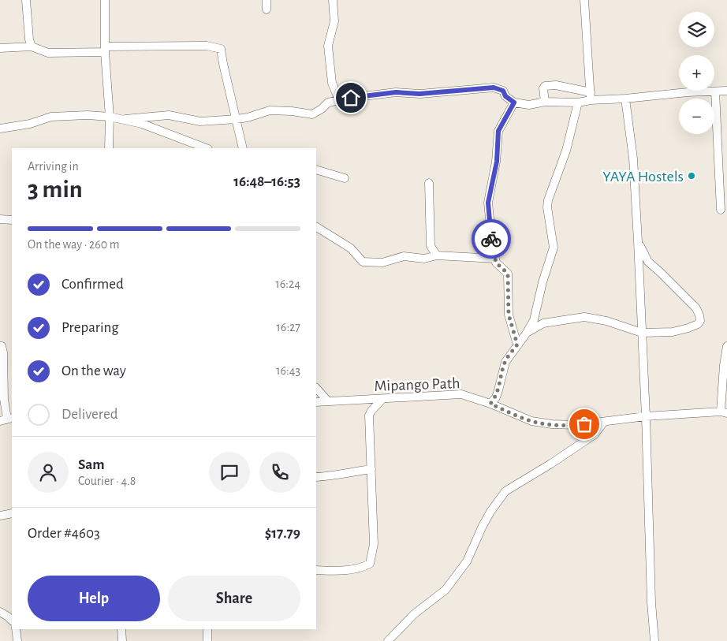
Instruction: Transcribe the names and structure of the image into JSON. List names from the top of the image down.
{
  "streets": {
    "street": ["Mipango Path"]
  },
  "places": ["YAYA Hostels"],
  "page": {
    "map_buttons": ["+", "−"],
    "heading": ["3 min", "Arriving in", "16:48–16:53"],
    "panel": [
      "Sam",
      "Courier · 4.8",
      "Order #4603",
      "$17.79"
    ],
    "bar": "On the way · 260 m",
    "list": [
      ["Confirmed", "16:24"],
      ["Preparing", "16:27"],
      ["On the way", "16:43"],
      "Delivered"
    ],
    "buttons": ["Help", "Share"]
  }
}
